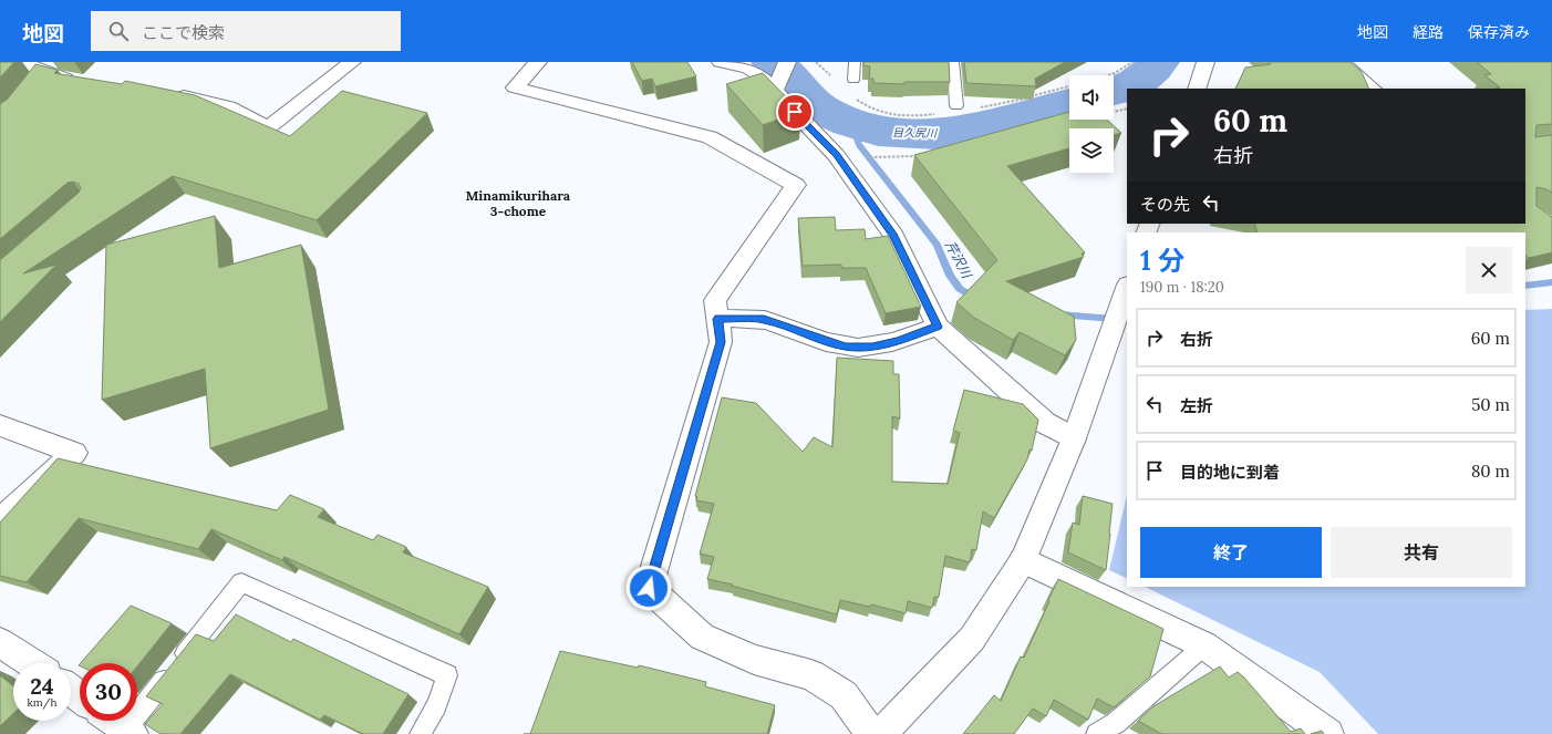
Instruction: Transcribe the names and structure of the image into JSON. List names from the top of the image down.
{
  "districts": ["Minamikurihara 3-chome"],
  "water": ["目久尻川", "芹沢川"],
  "page": {
    "header": "地図",
    "search": "ここで検索",
    "nav": ["地図", "経路", "保存済み"],
    "turn": ["60 m", "右折"],
    "then": "その先",
    "heading": ["1 分", "190 m · 18:20"],
    "list": [
      {
        "name": "右折",
        "value": "60 m"
      },
      {
        "name": "左折",
        "value": "50 m"
      },
      {
        "name": "目的地に到着",
        "value": "80 m"
      }
    ],
    "buttons": ["終了", "共有"],
    "speed": "24 km/h",
    "limit": "30"
  }
}
